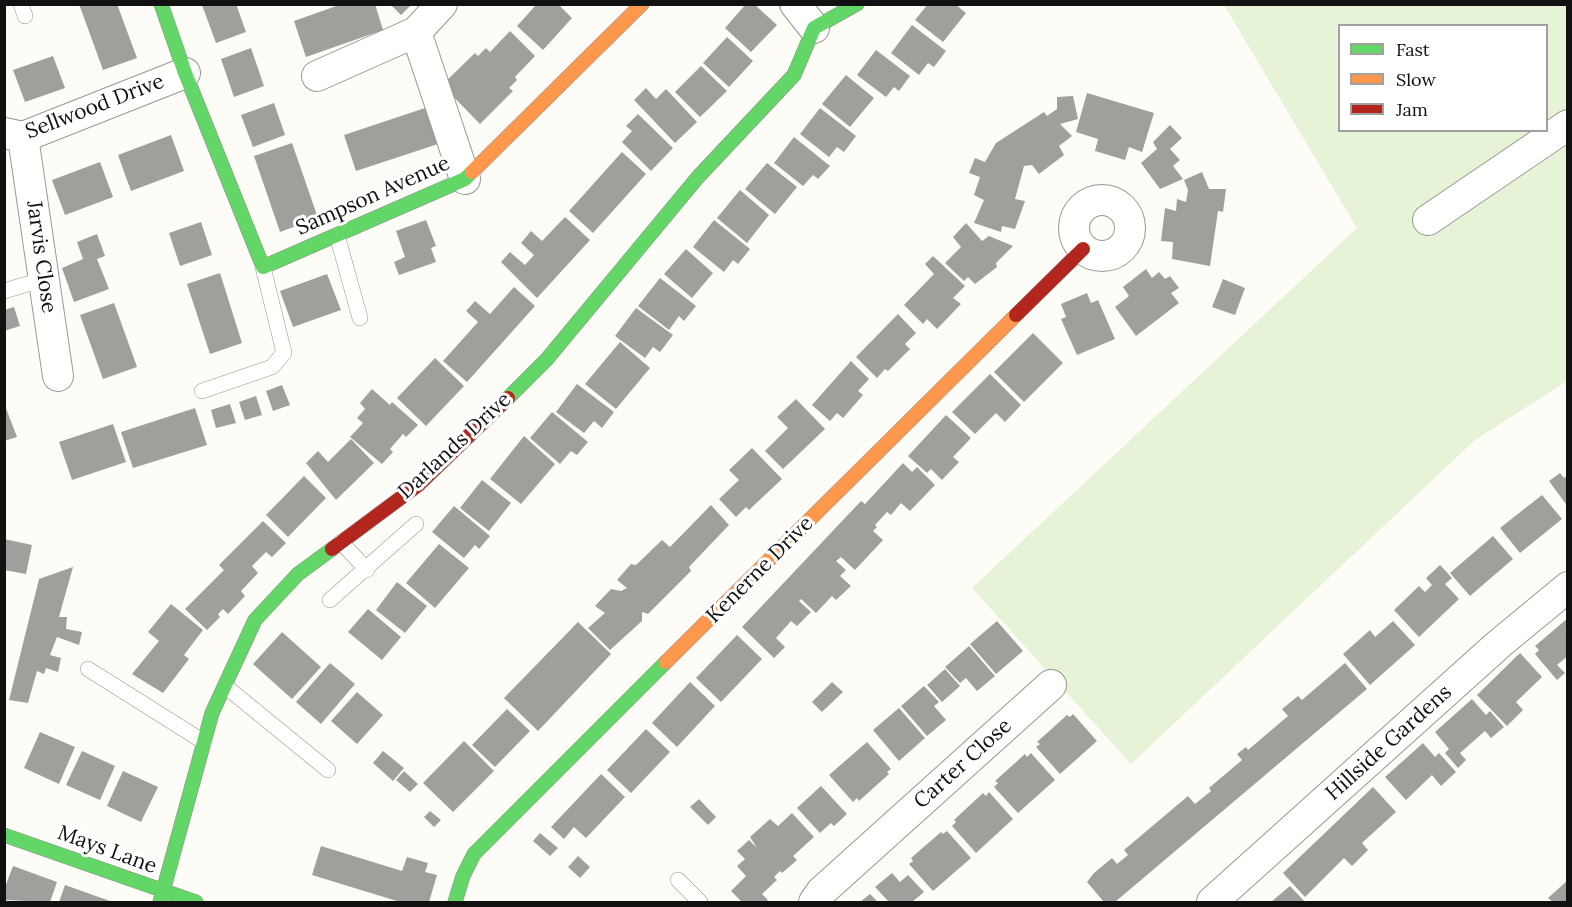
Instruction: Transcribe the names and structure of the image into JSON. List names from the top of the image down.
{
  "streets": {
    "street": [
      "Sellwood Drive",
      "Sampson Avenue",
      "Jarvis Close",
      "Darlands Drive",
      "Kenerne Drive",
      "Hillside Gardens",
      "Carter Close",
      "Mays Lane"
    ]
  },
  "crossings": [
    ["Sellwood Drive", "Jarvis Close"],
    ["Darlands Drive", "Mays Lane"]
  ],
  "legend": ["Fast", "Slow", "Jam"]
}
